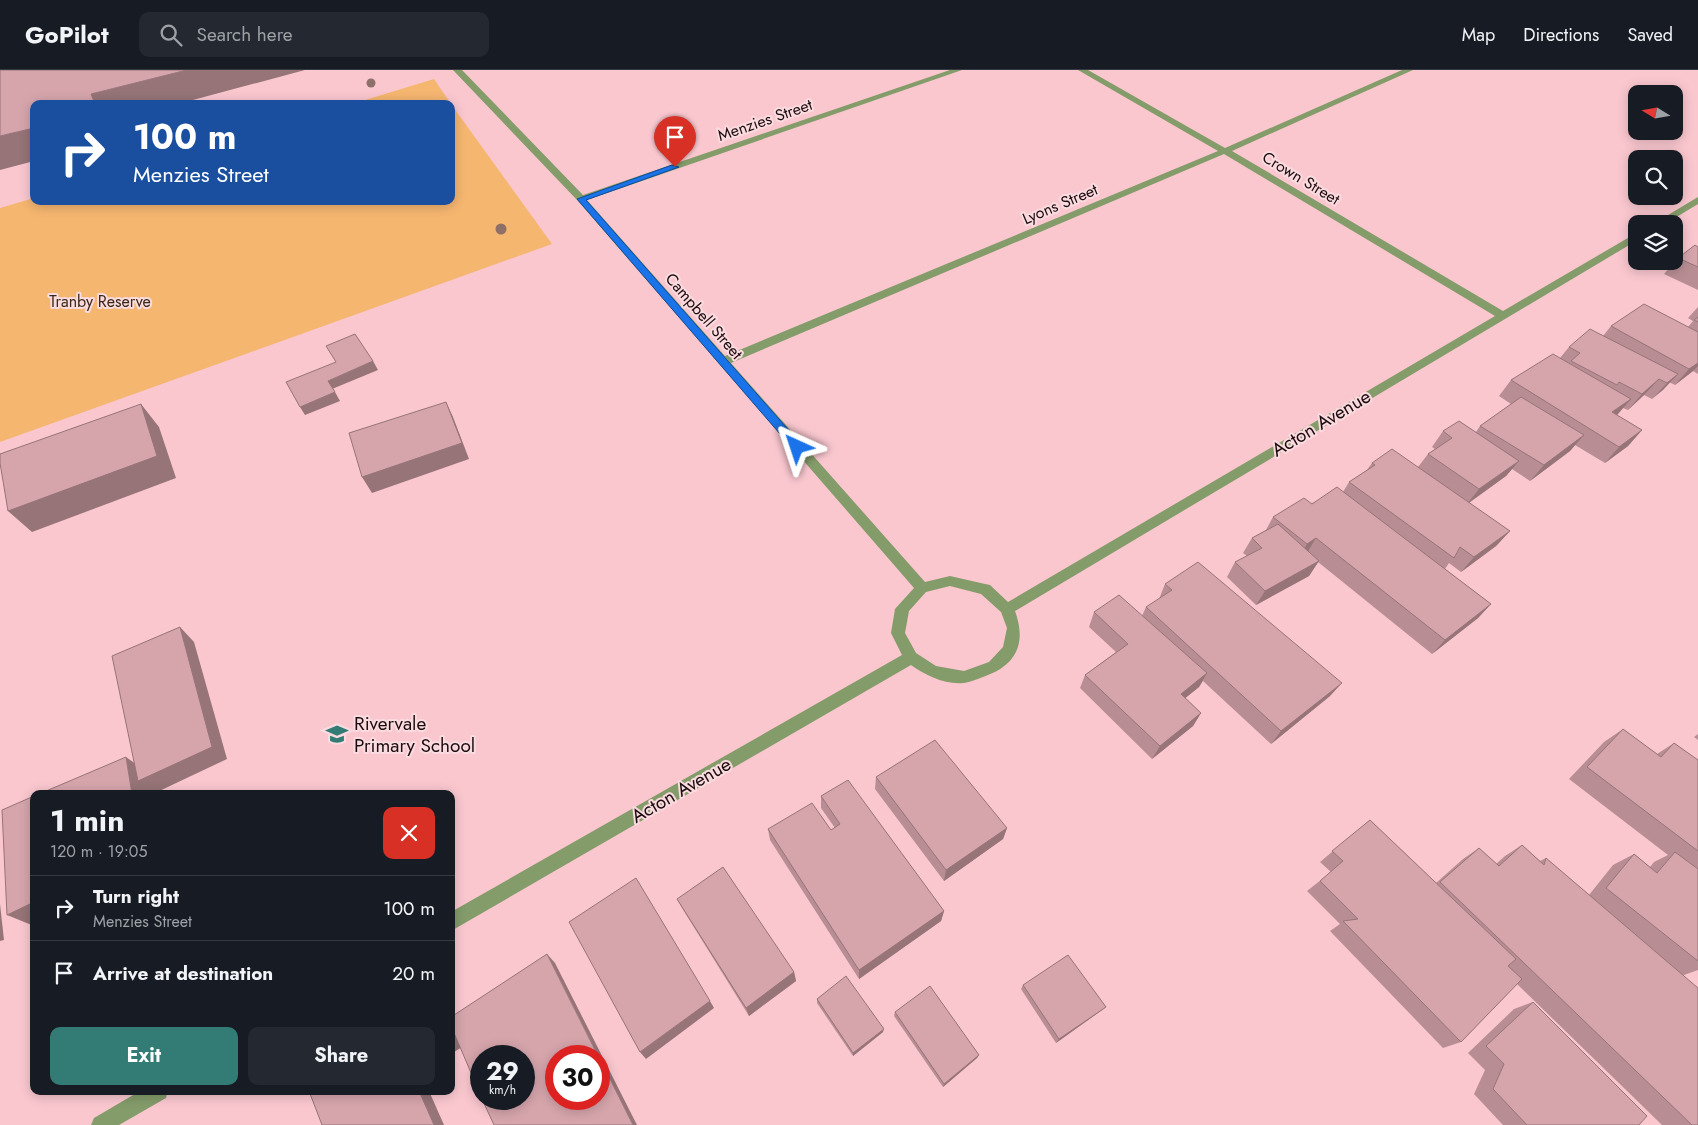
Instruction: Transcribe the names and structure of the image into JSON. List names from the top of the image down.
{
  "streets": {
    "street": [
      "Menzies Street",
      "Crown Street",
      "Lyons Street",
      "Campbell Street",
      "Acton Avenue"
    ]
  },
  "crossings": [
    ["Menzies Street", "Campbell Street"],
    ["Crown Street", "Lyons Street"],
    ["Crown Street", "Acton Avenue"],
    ["Lyons Street", "Campbell Street"],
    ["Campbell Street", "Acton Avenue"]
  ],
  "parks": ["Tranby Reserve"],
  "places": {
    "school or university": ["Rivervale Primary School"]
  },
  "north": "left",
  "page": {
    "header": "GoPilot",
    "search": "Search here",
    "nav": ["Map", "Directions", "Saved"],
    "turn": ["100 m", "Menzies Street"],
    "heading": ["1 min", "120 m · 19:05"],
    "list": [
      {
        "name": "Turn right",
        "note": "Menzies Street",
        "value": "100 m"
      },
      {
        "name": "Arrive at destination",
        "value": "20 m"
      }
    ],
    "buttons": ["Exit", "Share"],
    "speed": "29 km/h",
    "limit": "30"
  }
}
